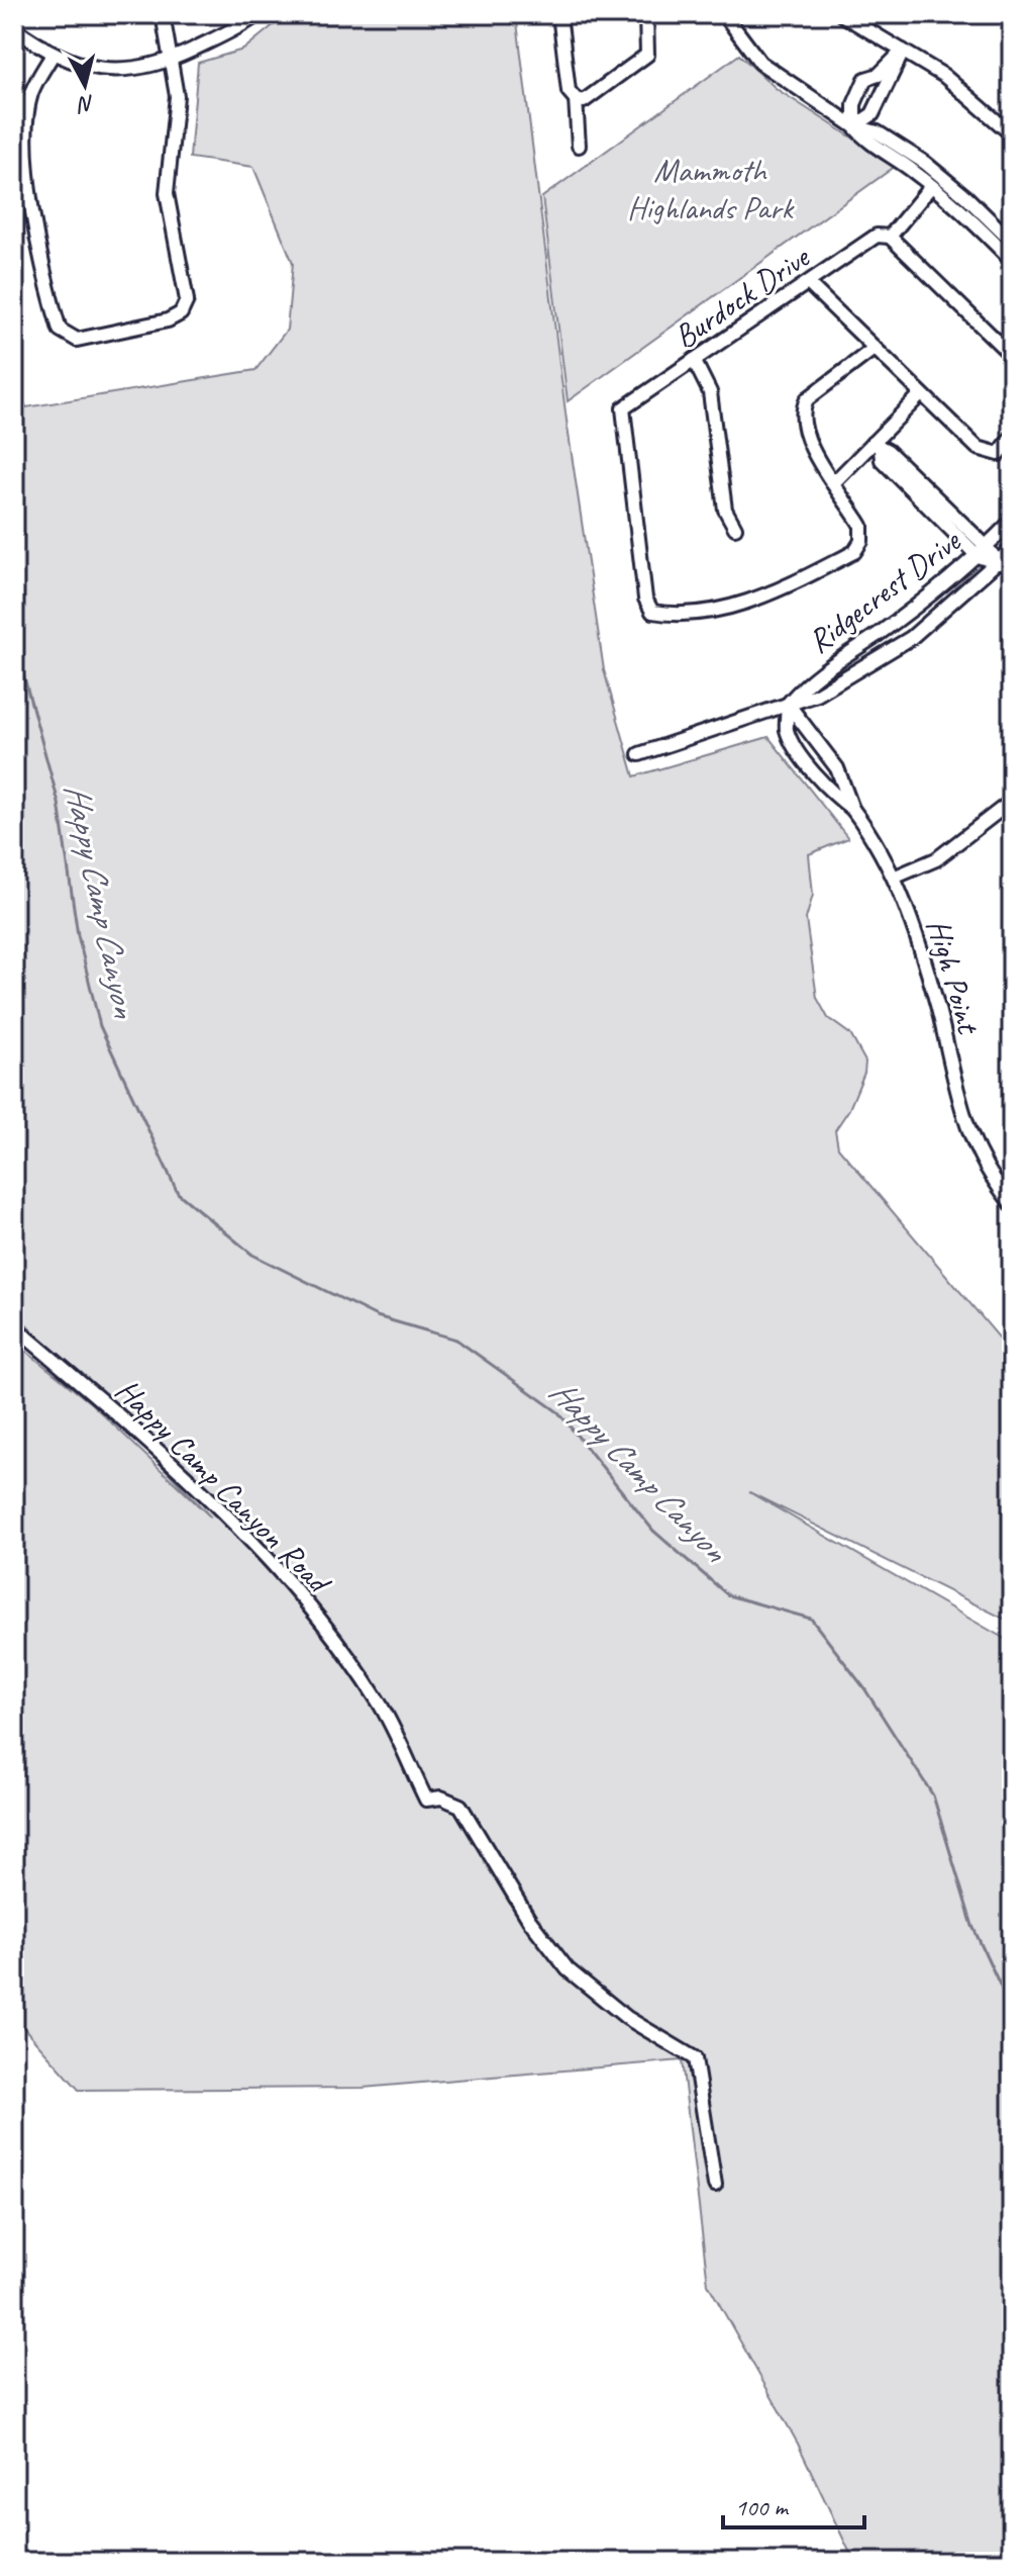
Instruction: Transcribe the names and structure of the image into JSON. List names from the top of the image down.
{
  "streets": {
    "street": [
      "Burdock Drive",
      "Ridgecrest Drive",
      "High Point",
      "Happy Camp Canyon Road"
    ]
  },
  "crossings": [
    ["Ridgecrest Drive", "High Point"]
  ],
  "water": ["Happy Camp Canyon"],
  "parks": ["Mammoth Highlands Park"],
  "scale_bar": "100 m",
  "north": "bottom"
}
